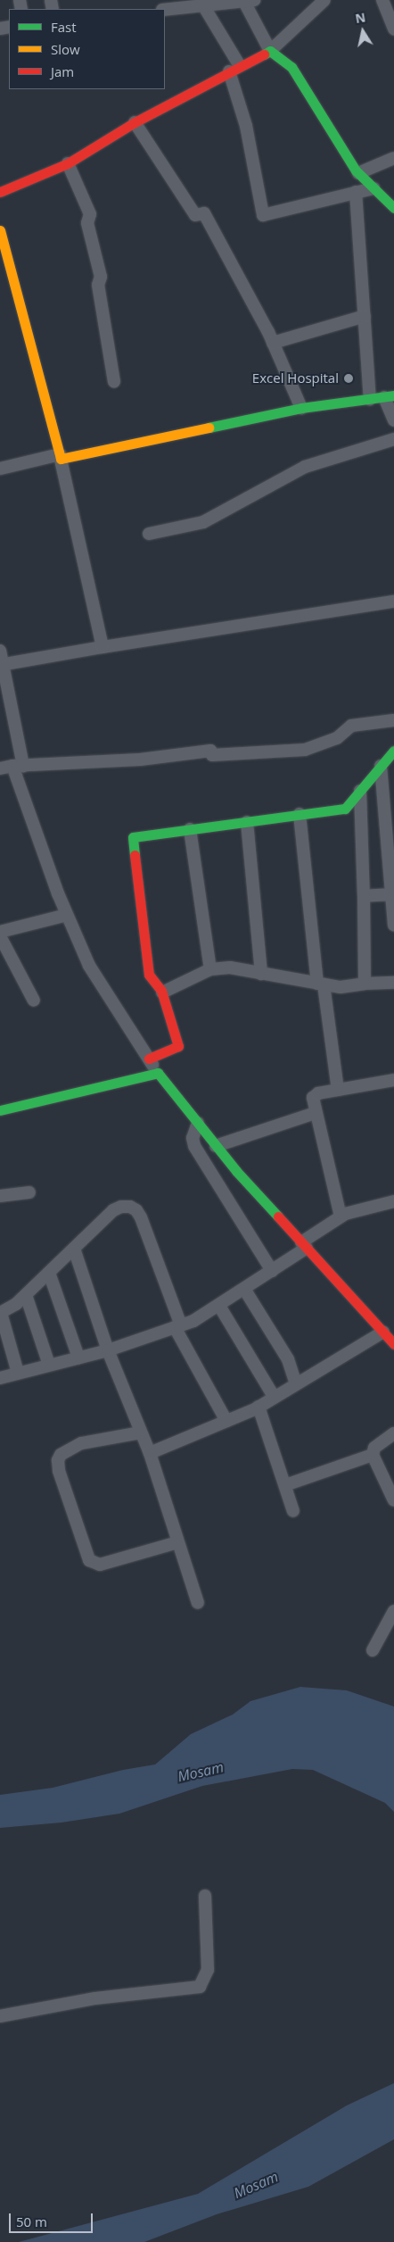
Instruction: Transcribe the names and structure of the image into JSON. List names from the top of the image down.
{
  "water": ["Mosam"],
  "places": ["Excel Hospital"],
  "legend": ["Fast", "Slow", "Jam"],
  "scale_bar": "50 m",
  "north": "top"
}
